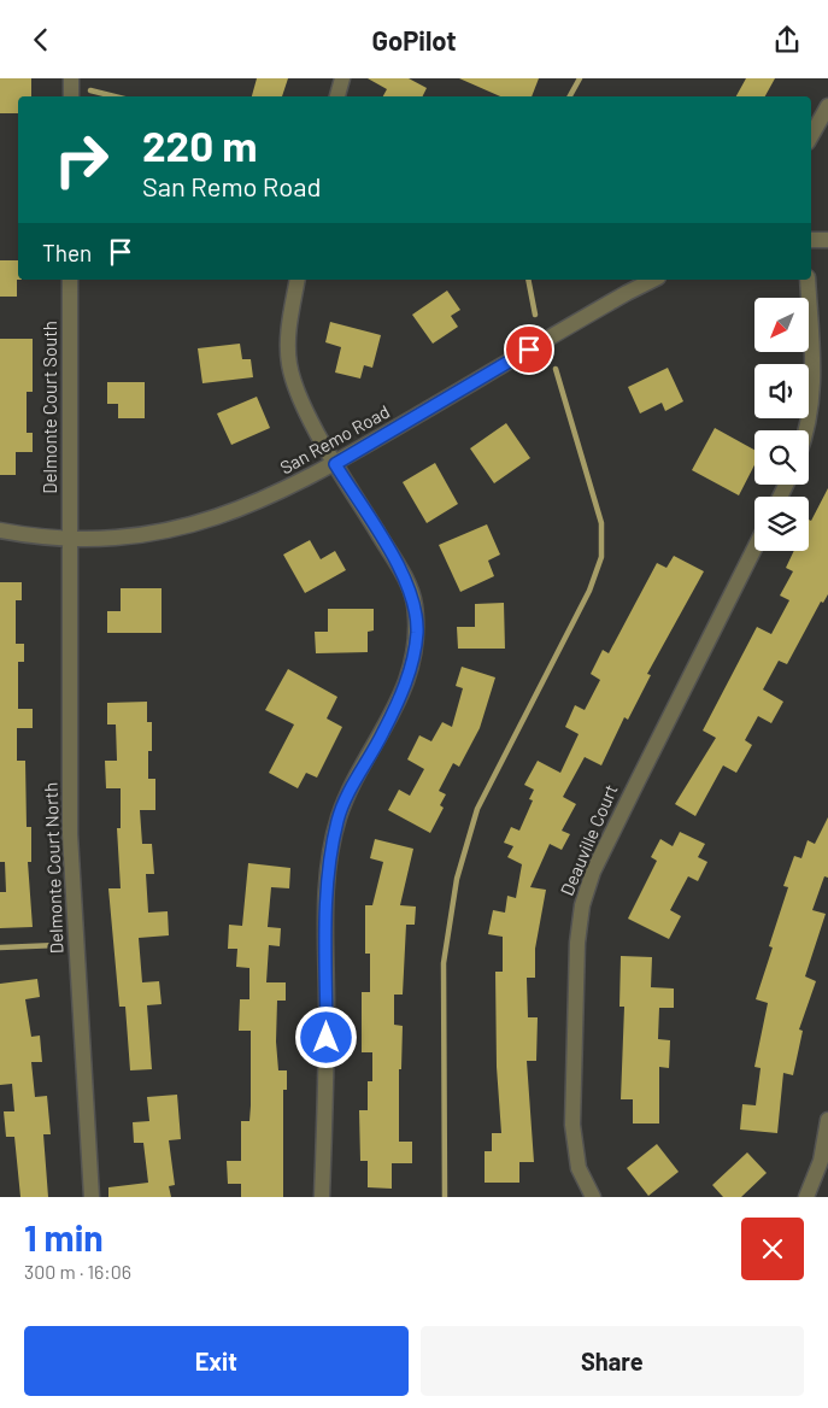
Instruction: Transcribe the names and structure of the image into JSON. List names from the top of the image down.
{
  "streets": {
    "street": [
      "Delmonte Court South",
      "San Remo Road",
      "Deauville Court",
      "Delmonte Court North"
    ]
  },
  "crossings": [
    ["Delmonte Court South", "San Remo Road"],
    ["Delmonte Court South", "Delmonte Court North"],
    ["San Remo Road", "Delmonte Court North"]
  ],
  "north": "bottom left",
  "page": {
    "header": "GoPilot",
    "turn": ["220 m", "San Remo Road"],
    "then": "Then",
    "heading": ["1 min", "300 m · 16:06"],
    "buttons": ["Exit", "Share"]
  }
}
